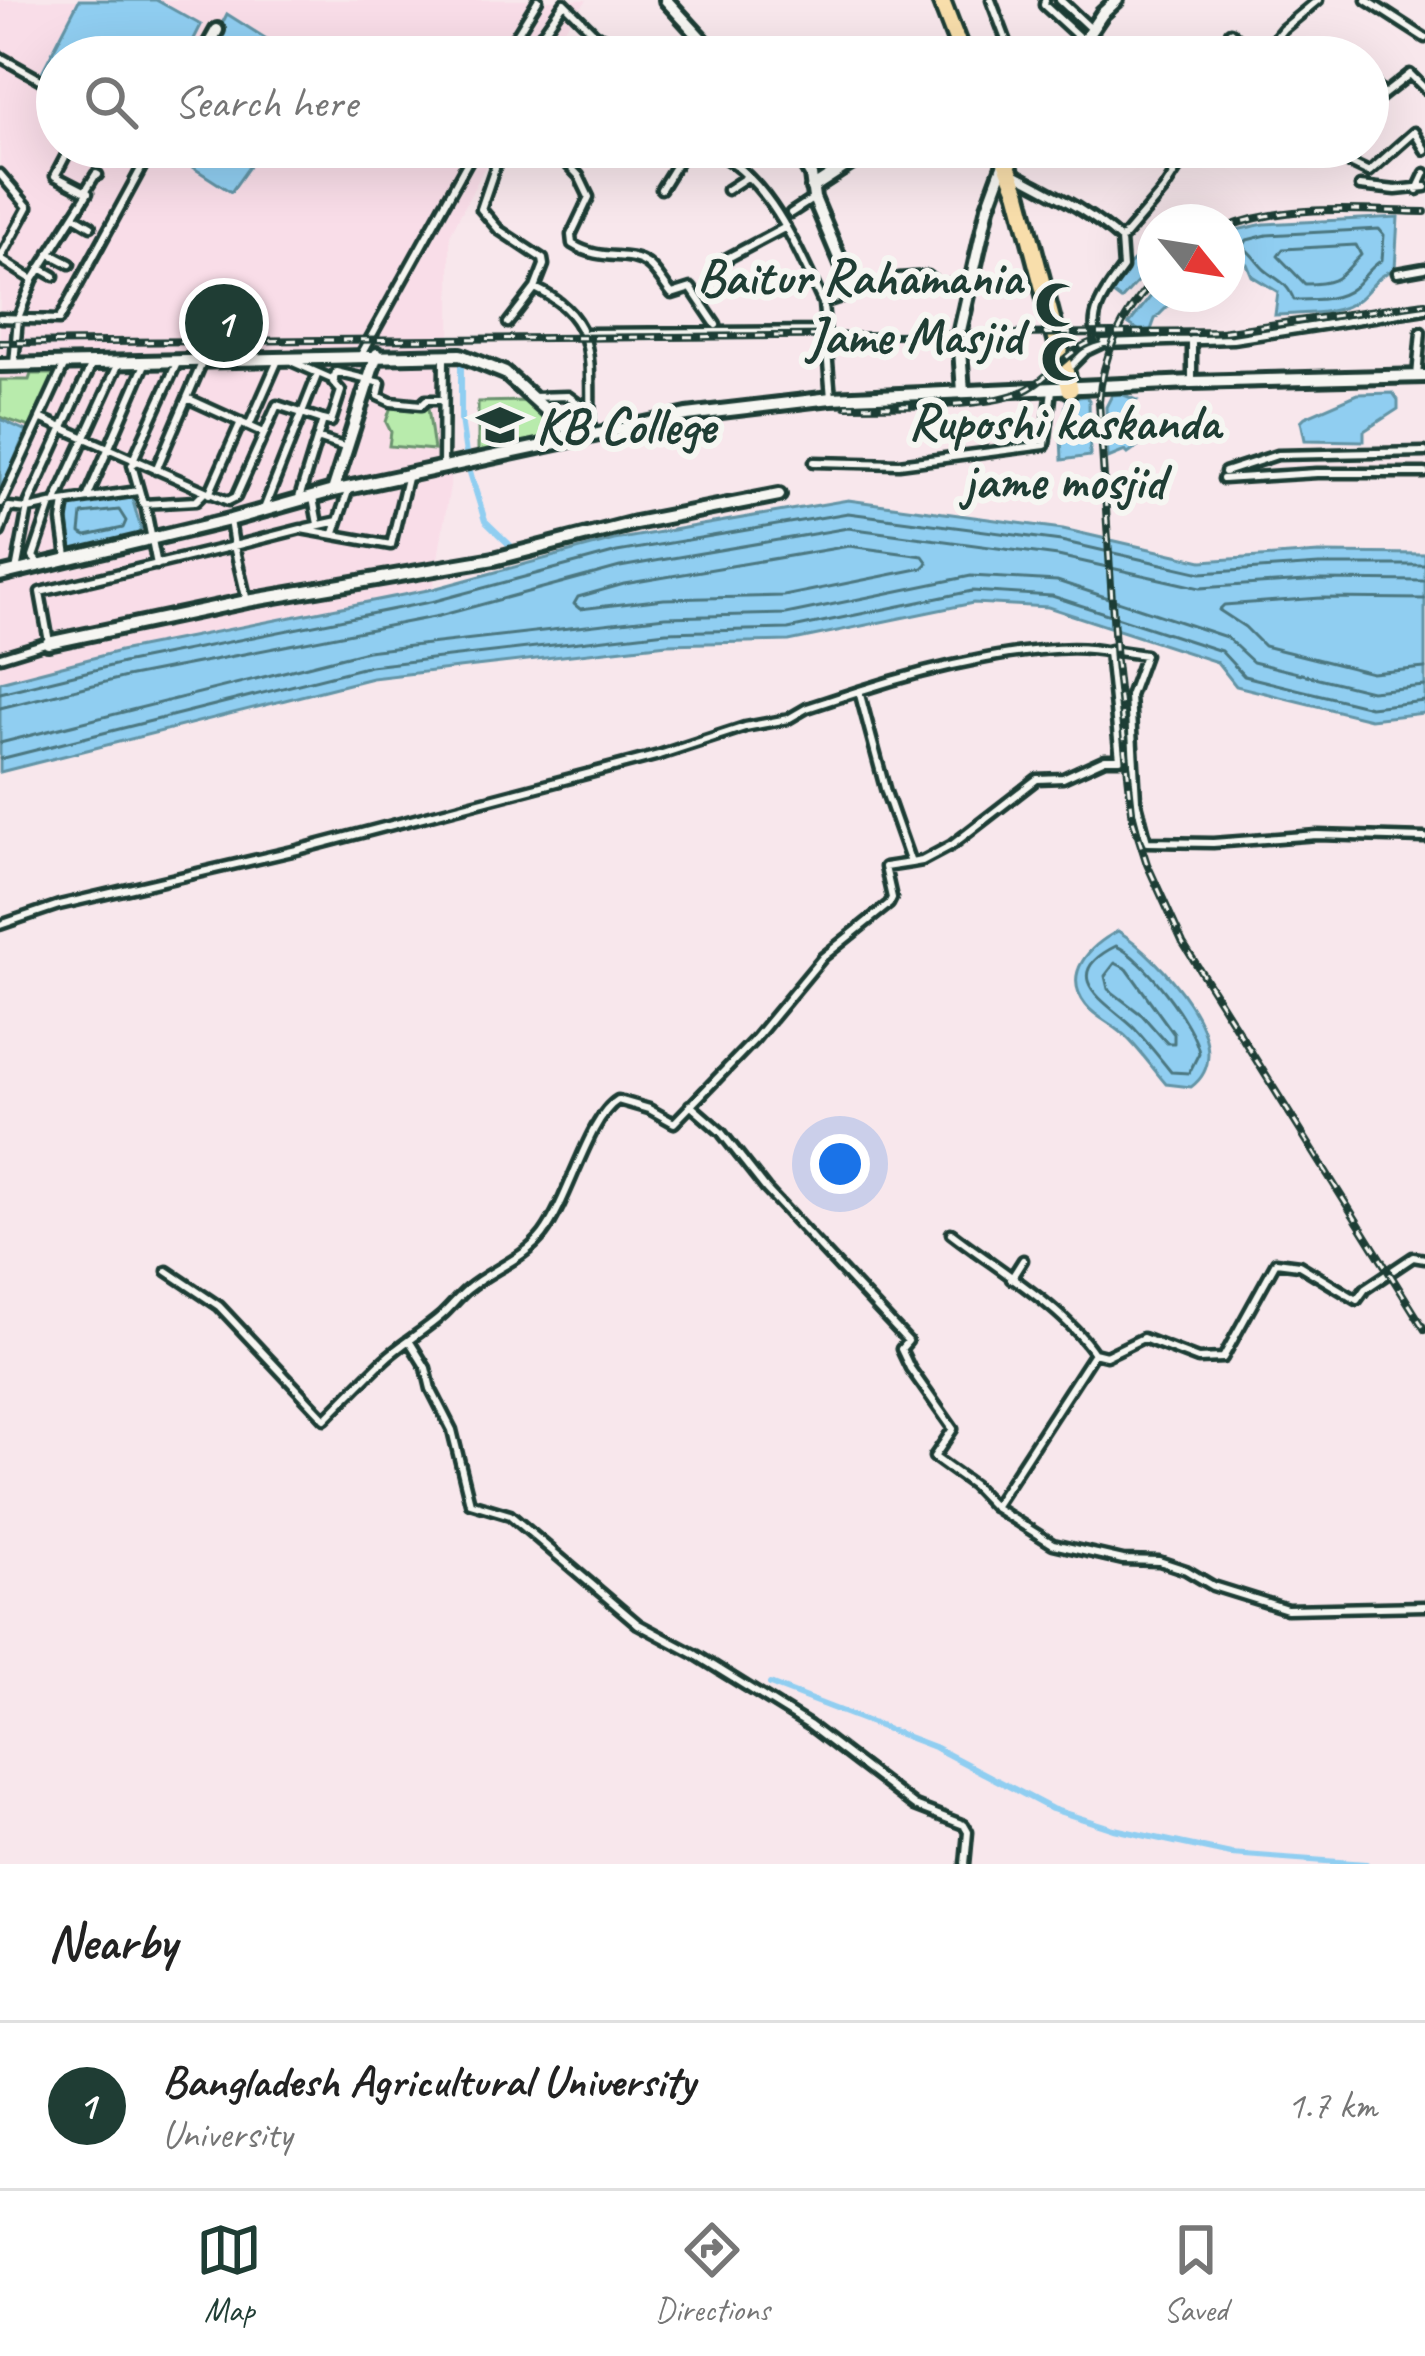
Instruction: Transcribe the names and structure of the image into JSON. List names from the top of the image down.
{
  "places": {
    "mosque": ["Baitur Rahamania Jame Masjid", "Ruposhi kaskanda jame mosjid"],
    "school or university": ["KB College"]
  },
  "north": "bottom right",
  "page": {
    "search": "Search here",
    "pins": "1",
    "heading": "Nearby",
    "list": [
      {
        "mark": "1",
        "name": "Bangladesh Agricultural University",
        "note": "University",
        "value": "1.7 km"
      }
    ],
    "nav": ["Map", "Directions", "Saved"]
  }
}
